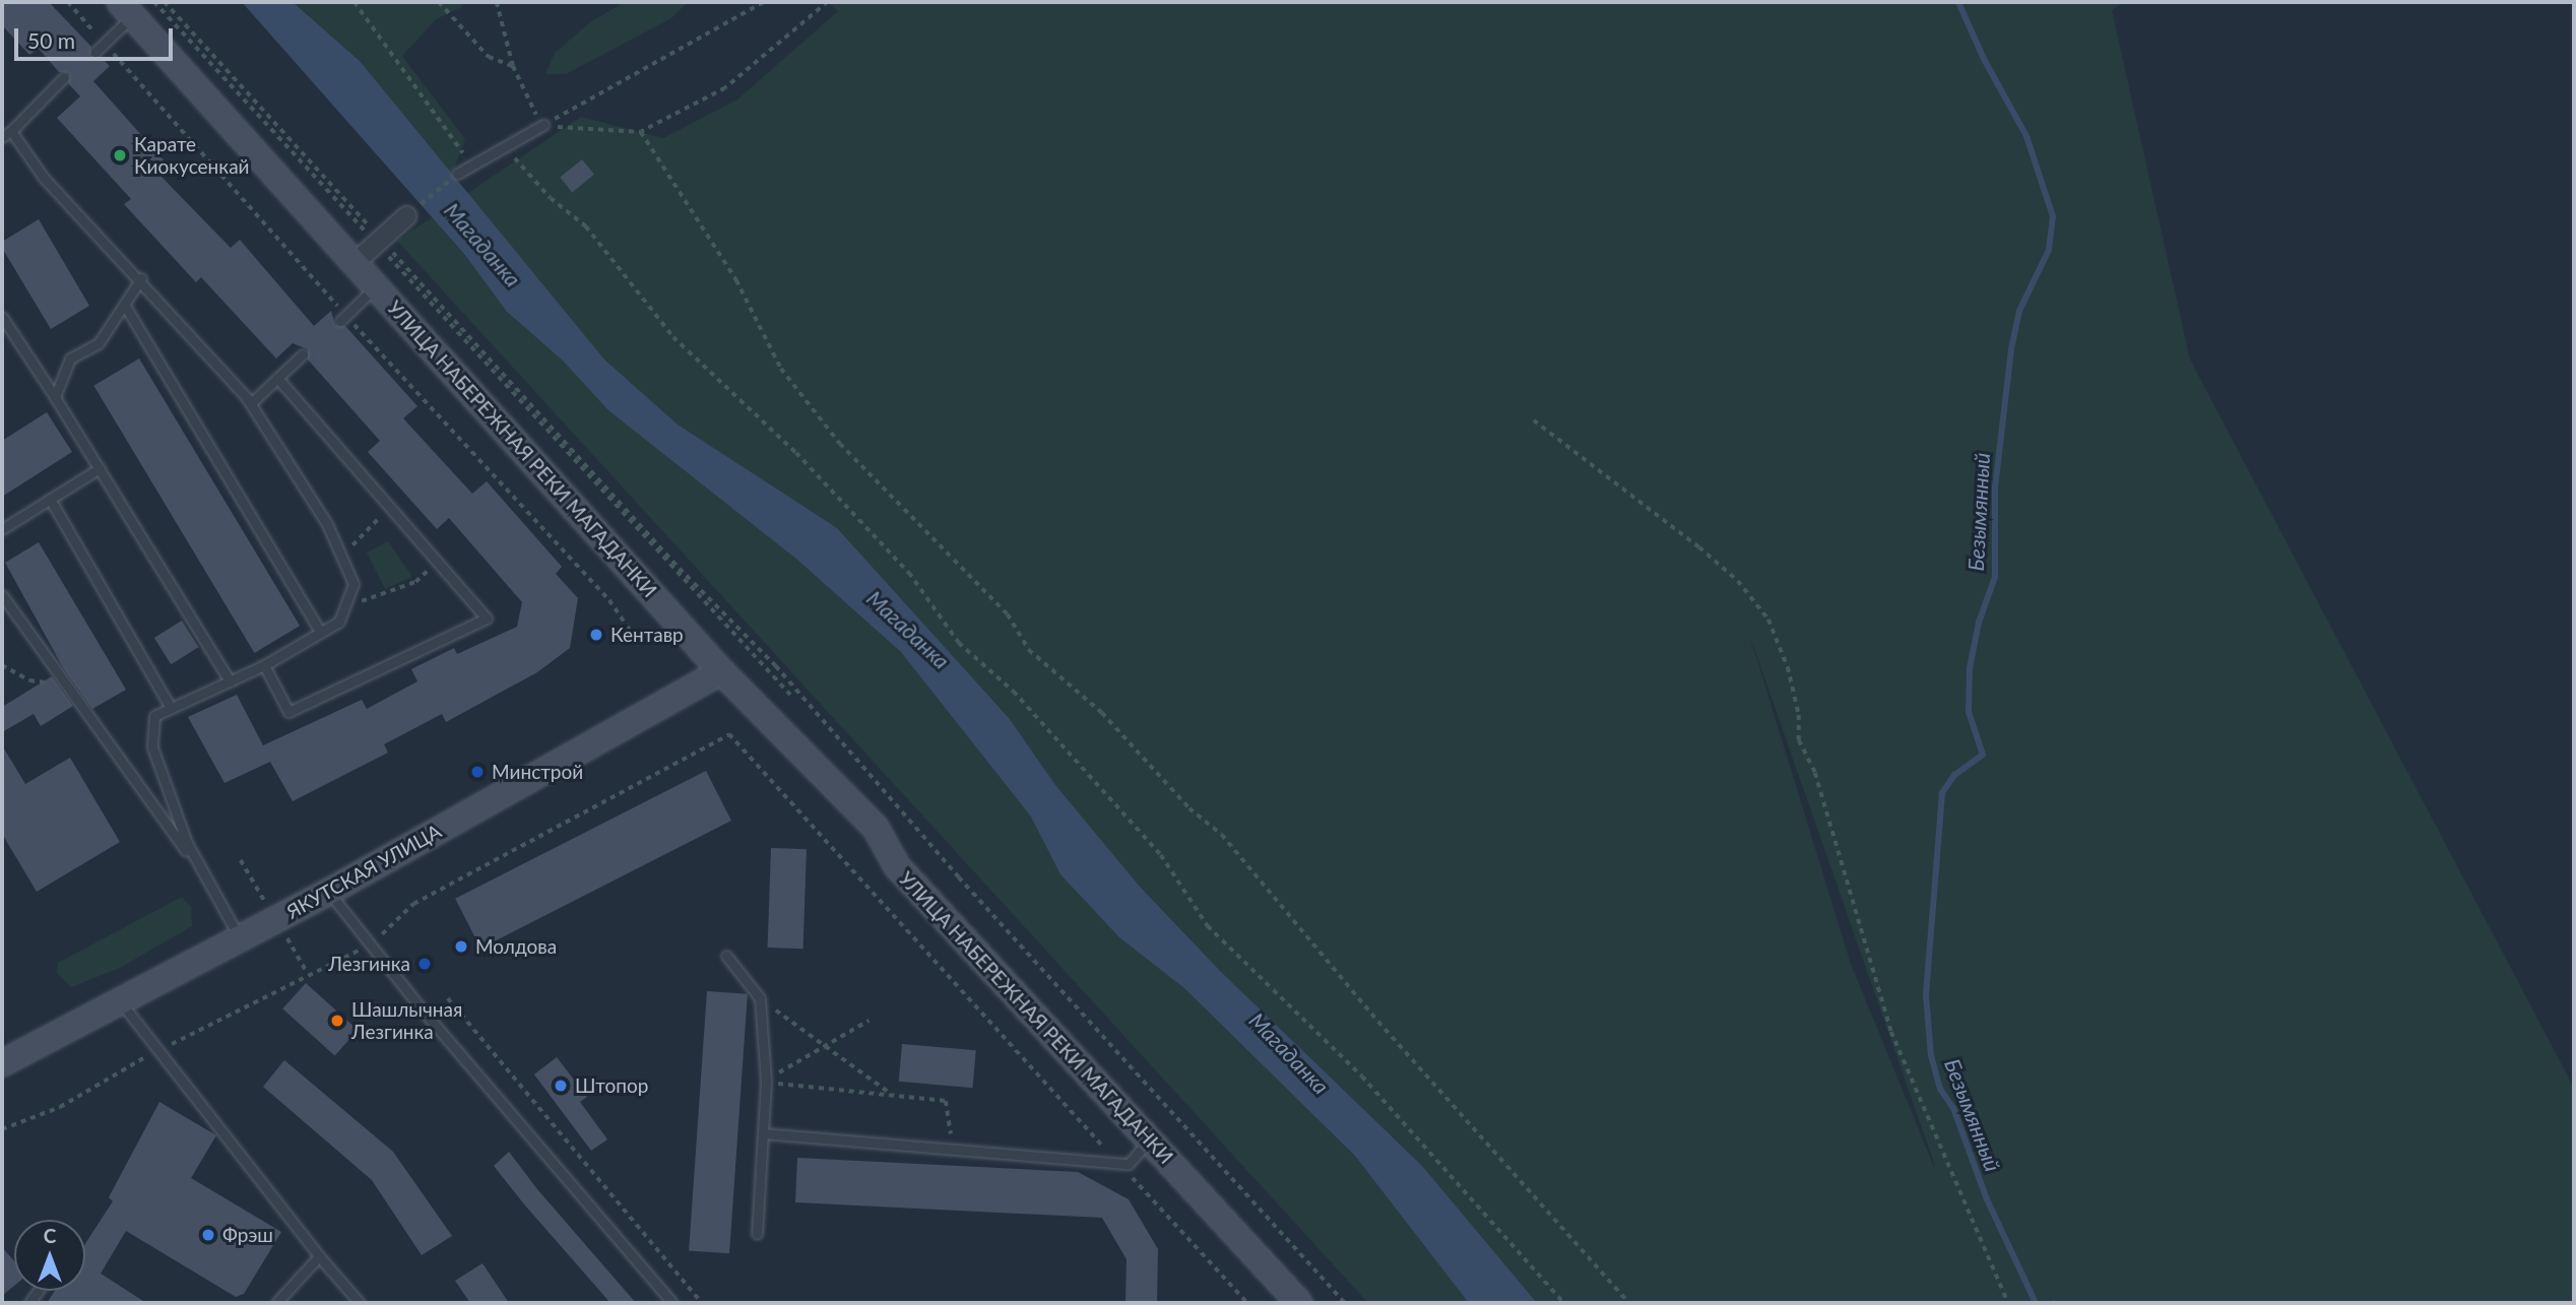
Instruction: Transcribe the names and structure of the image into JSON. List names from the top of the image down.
{
  "streets": {
    "street": ["УЛИЦА НАБЕРЕЖНАЯ РЕКИ МАГАДАНКИ", "ЯКУТСКАЯ УЛИЦА"]
  },
  "crossings": [
    ["УЛИЦА НАБЕРЕЖНАЯ РЕКИ МАГАДАНКИ", "ЯКУТСКАЯ УЛИЦА"]
  ],
  "water": ["Магаданка", "Безымянный"],
  "places": [
    "Карате Киокусенкай",
    "Кентавр",
    "Минстрой",
    "Молдова",
    "Лезгинка",
    "Шашлычная Лезгинка",
    "Штопор",
    "Фрэш"
  ],
  "scale_bar": "50 m",
  "north": "top"
}
